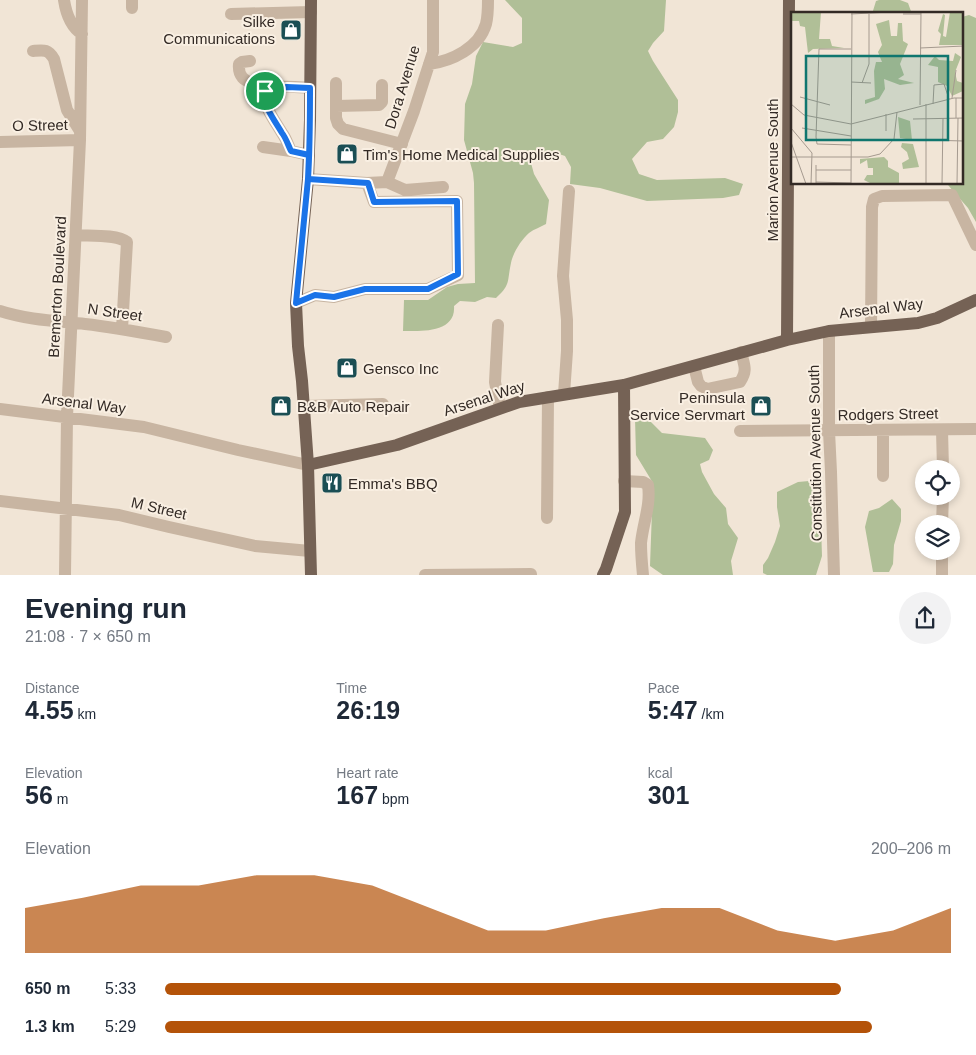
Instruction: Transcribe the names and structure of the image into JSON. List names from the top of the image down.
{
  "streets": {
    "main road": ["Marion Avenue South", "Arsenal Way"],
    "street": [
      "Dora Avenue",
      "O Street",
      "Bremerton Boulevard",
      "N Street",
      "Rodgers Street",
      "Constitution Avenue South",
      "M Street"
    ]
  },
  "crossings": [
    ["O Street", "Bremerton Boulevard"],
    ["Marion Avenue South", "Arsenal Way"],
    ["Bremerton Boulevard", "Arsenal Way"],
    ["Bremerton Boulevard", "N Street"],
    ["Bremerton Boulevard", "M Street"],
    ["Arsenal Way", "Constitution Avenue South"],
    ["Rodgers Street", "Constitution Avenue South"]
  ],
  "places": {
    "shop": [
      "Silke Communications",
      "Tim's Home Medical Supplies",
      "Gensco Inc",
      "B&B Auto Repair",
      "Peninsula Service Servmart"
    ],
    "restaurant": ["Emma's BBQ"]
  },
  "page": {
    "heading": ["Evening run", "21:08 · 7 × 650 m"],
    "stats": [
      ["Distance", "4.55 km"],
      ["Time", "26:19"],
      ["Pace", "5:47 /km"],
      ["Elevation", "56 m"],
      ["Heart rate", "167 bpm"],
      ["kcal", "301"]
    ],
    "chart": ["Elevation", "200–206 m"],
    "list": [
      {
        "name": "650 m",
        "note": "5:33"
      },
      {
        "name": "1.3 km",
        "note": "5:29"
      }
    ]
  }
}
